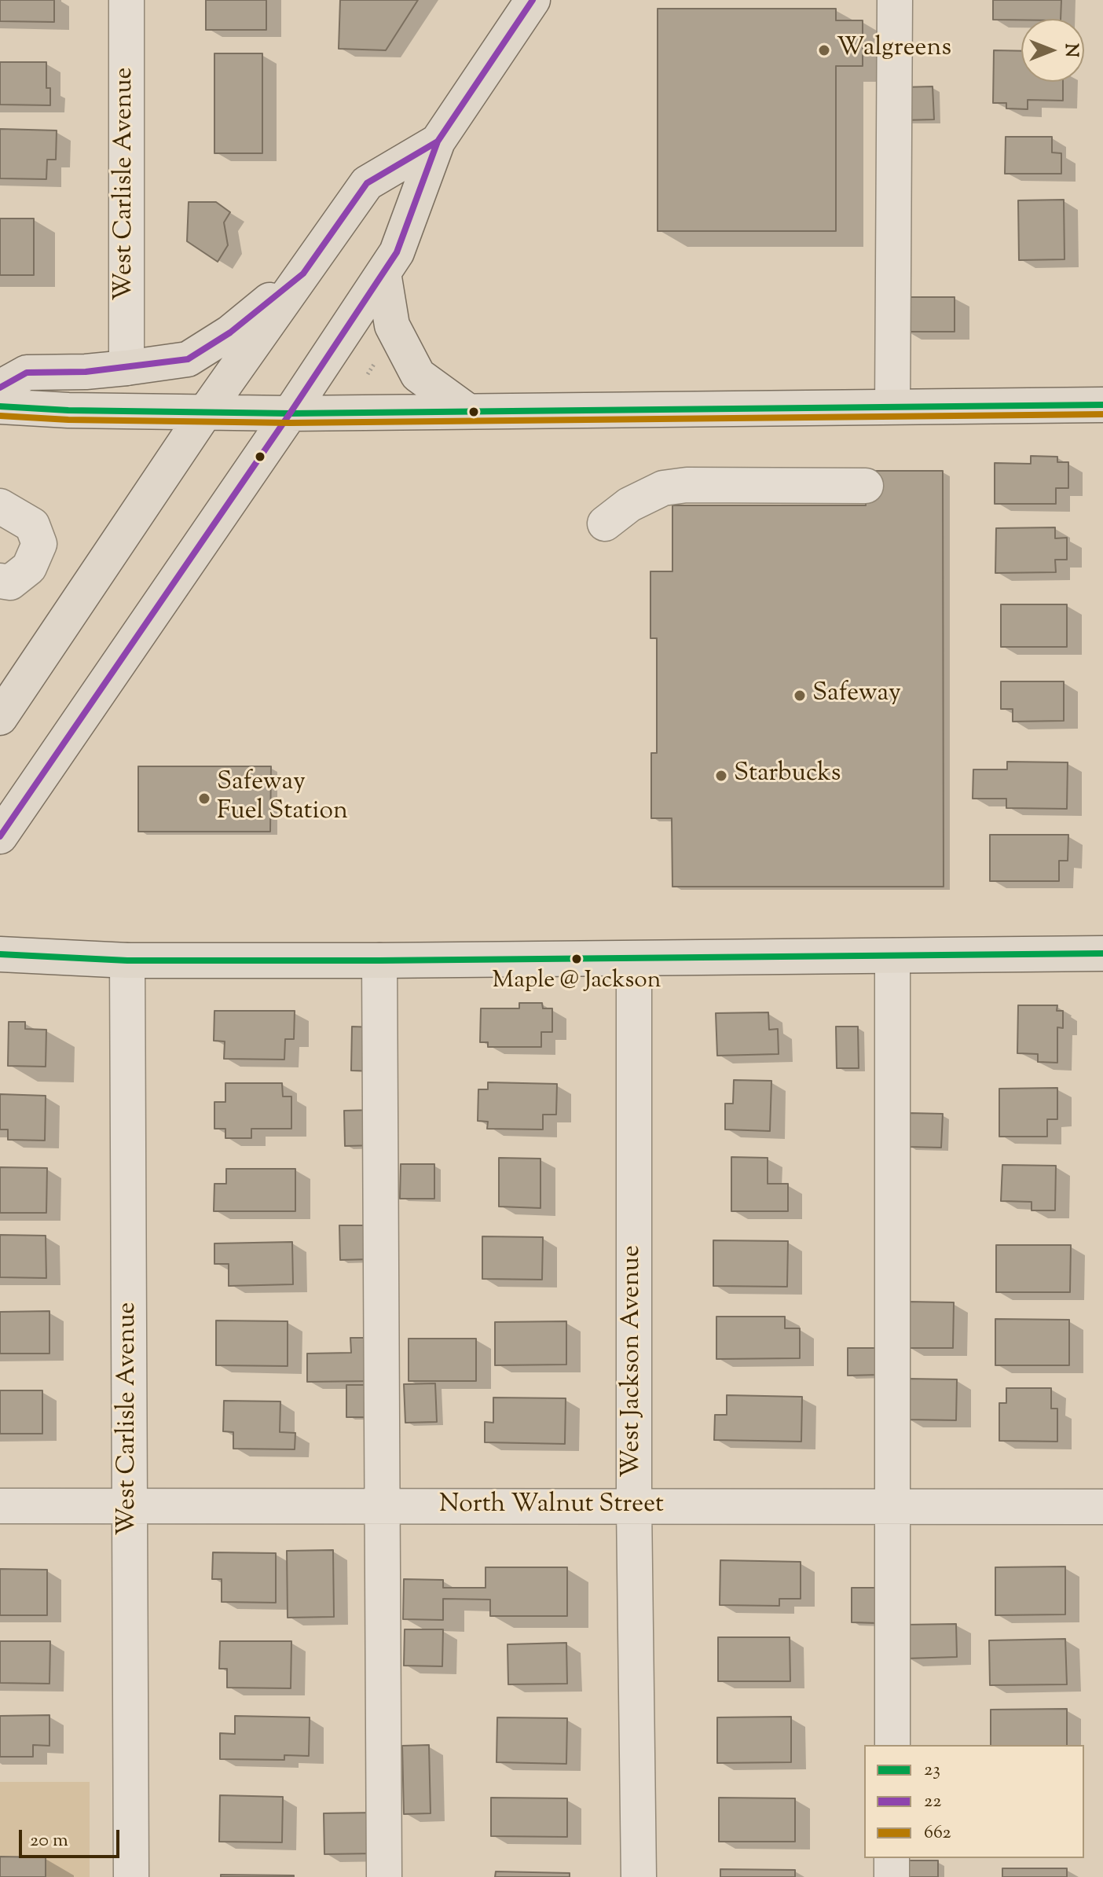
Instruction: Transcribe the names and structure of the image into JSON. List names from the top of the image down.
{
  "streets": {
    "street": ["West Carlisle Avenue", "West Jackson Avenue", "North Walnut Street"]
  },
  "crossings": [
    ["West Carlisle Avenue", "North Walnut Street"],
    ["West Jackson Avenue", "North Walnut Street"]
  ],
  "places": [
    "Walgreens",
    "Safeway",
    "Starbucks",
    "Safeway Fuel Station",
    "Maple @ Jackson"
  ],
  "lines": ["transit line 22", "transit line 23", "transit line 662"],
  "legend": ["23", "22", "662"],
  "scale_bar": "20 m",
  "north": "right"
}
